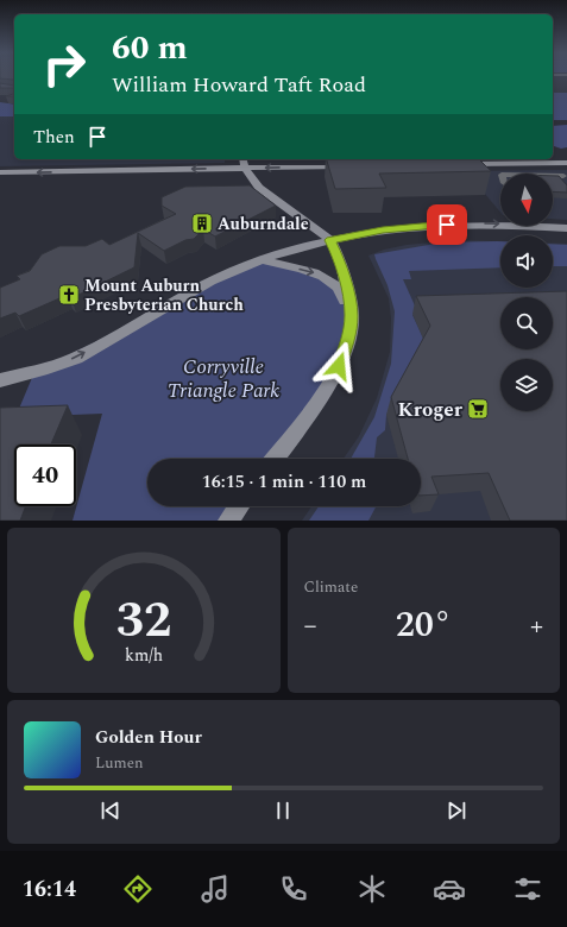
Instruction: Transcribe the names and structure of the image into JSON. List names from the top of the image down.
{
  "parks": ["Corryville Triangle Park"],
  "places": {
    "building": ["Auburndale"],
    "church": ["Mount Auburn Presbyterian Church"],
    "supermarket": ["Kroger"]
  },
  "north": "bottom",
  "page": {
    "turn": ["60 m", "William Howard Taft Road"],
    "then": "Then",
    "limit": "40",
    "trip": "16:15 · 1 min · 110 m",
    "tile": "Climate",
    "heat": ["−", "20°", "+"],
    "song": ["Golden Hour", "Lumen"],
    "tabs": "16:14",
    "gauge": ["32", "km/h"]
  }
}
